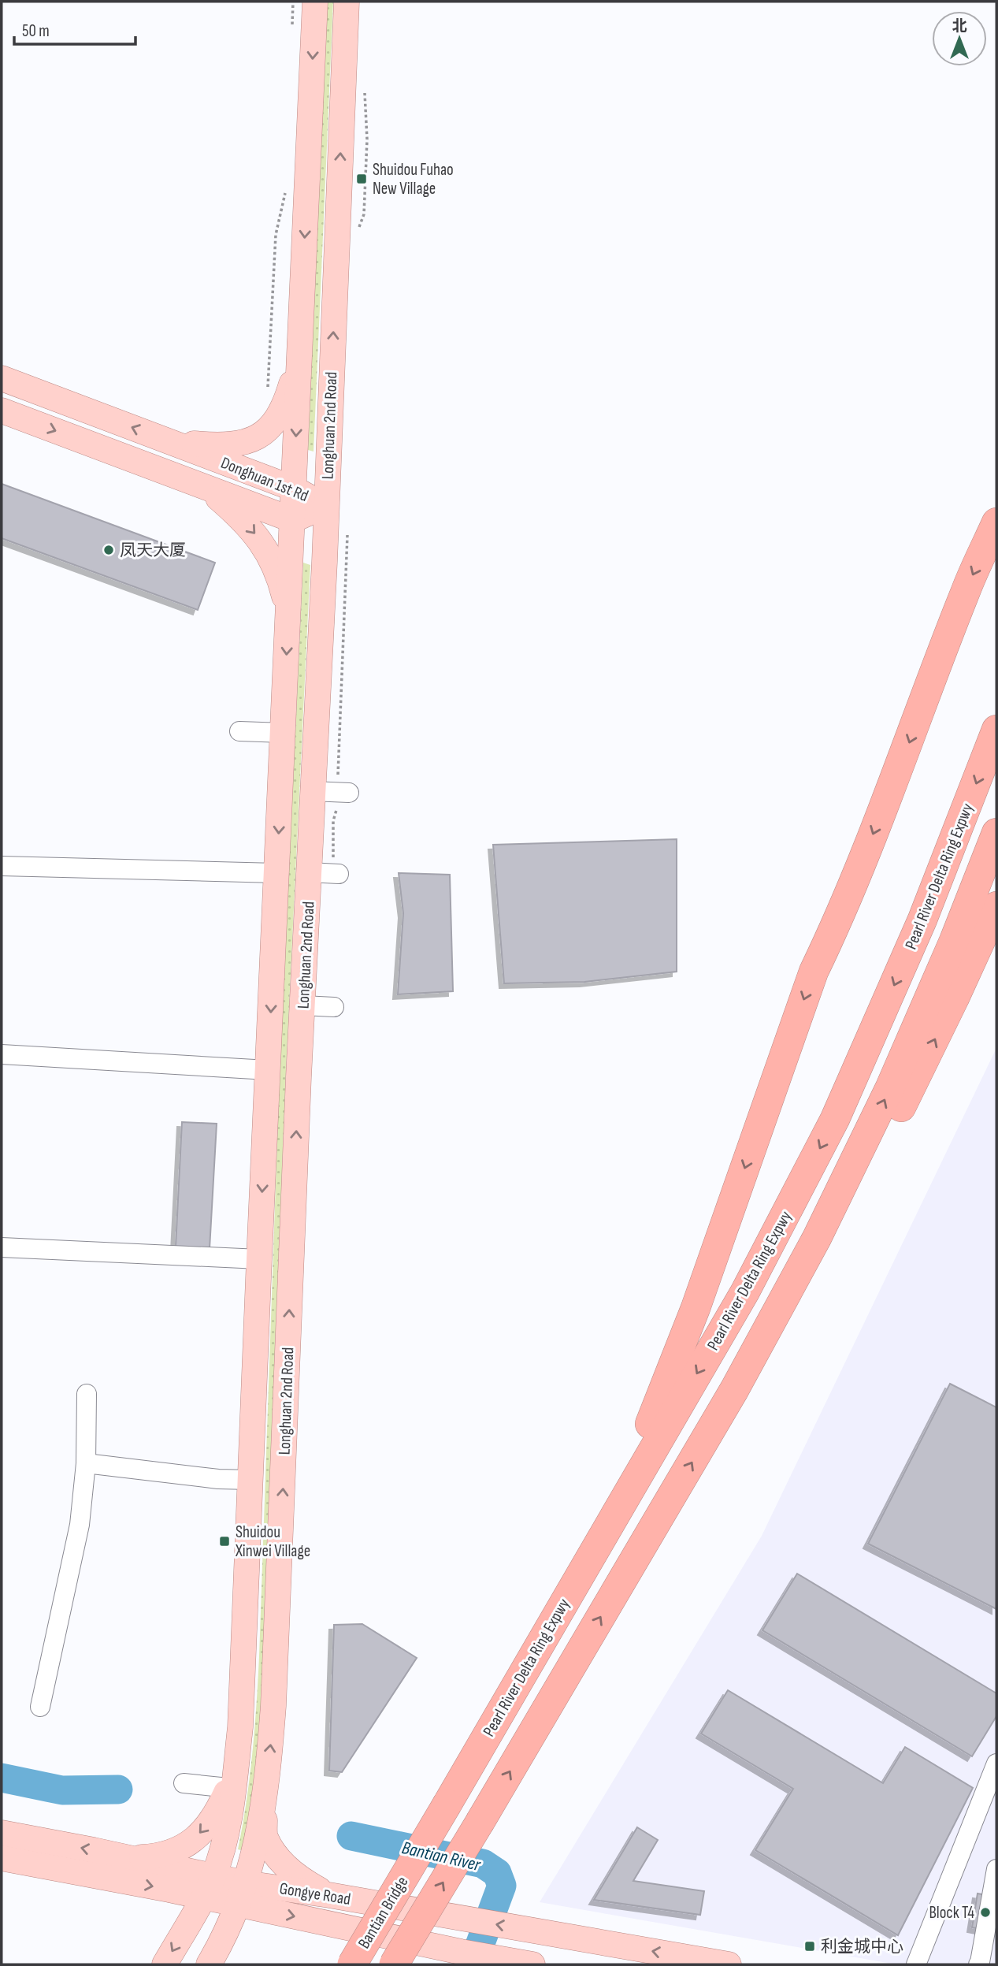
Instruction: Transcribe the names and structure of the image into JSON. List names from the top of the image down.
{
  "streets": {
    "highway": ["Pearl River Delta Ring Expwy", "Bantian Bridge"],
    "main road": ["Longhuan 2nd Road", "Donghuan 1st Rd", "Gongye Road"]
  },
  "crossings": [
    ["Longhuan 2nd Road", "Donghuan 1st Rd"],
    ["Longhuan 2nd Road", "Gongye Road"],
    ["Pearl River Delta Ring Expwy", "Bantian Bridge"]
  ],
  "water": ["Bantian River"],
  "places": {
    "transit": ["Shuidou Fuhao New Village", "Shuidou Xinwei Village", "利金城中心"],
    "other": ["凤天大厦", "Block T4"]
  },
  "scale_bar": "50 m",
  "north": "top"
}
